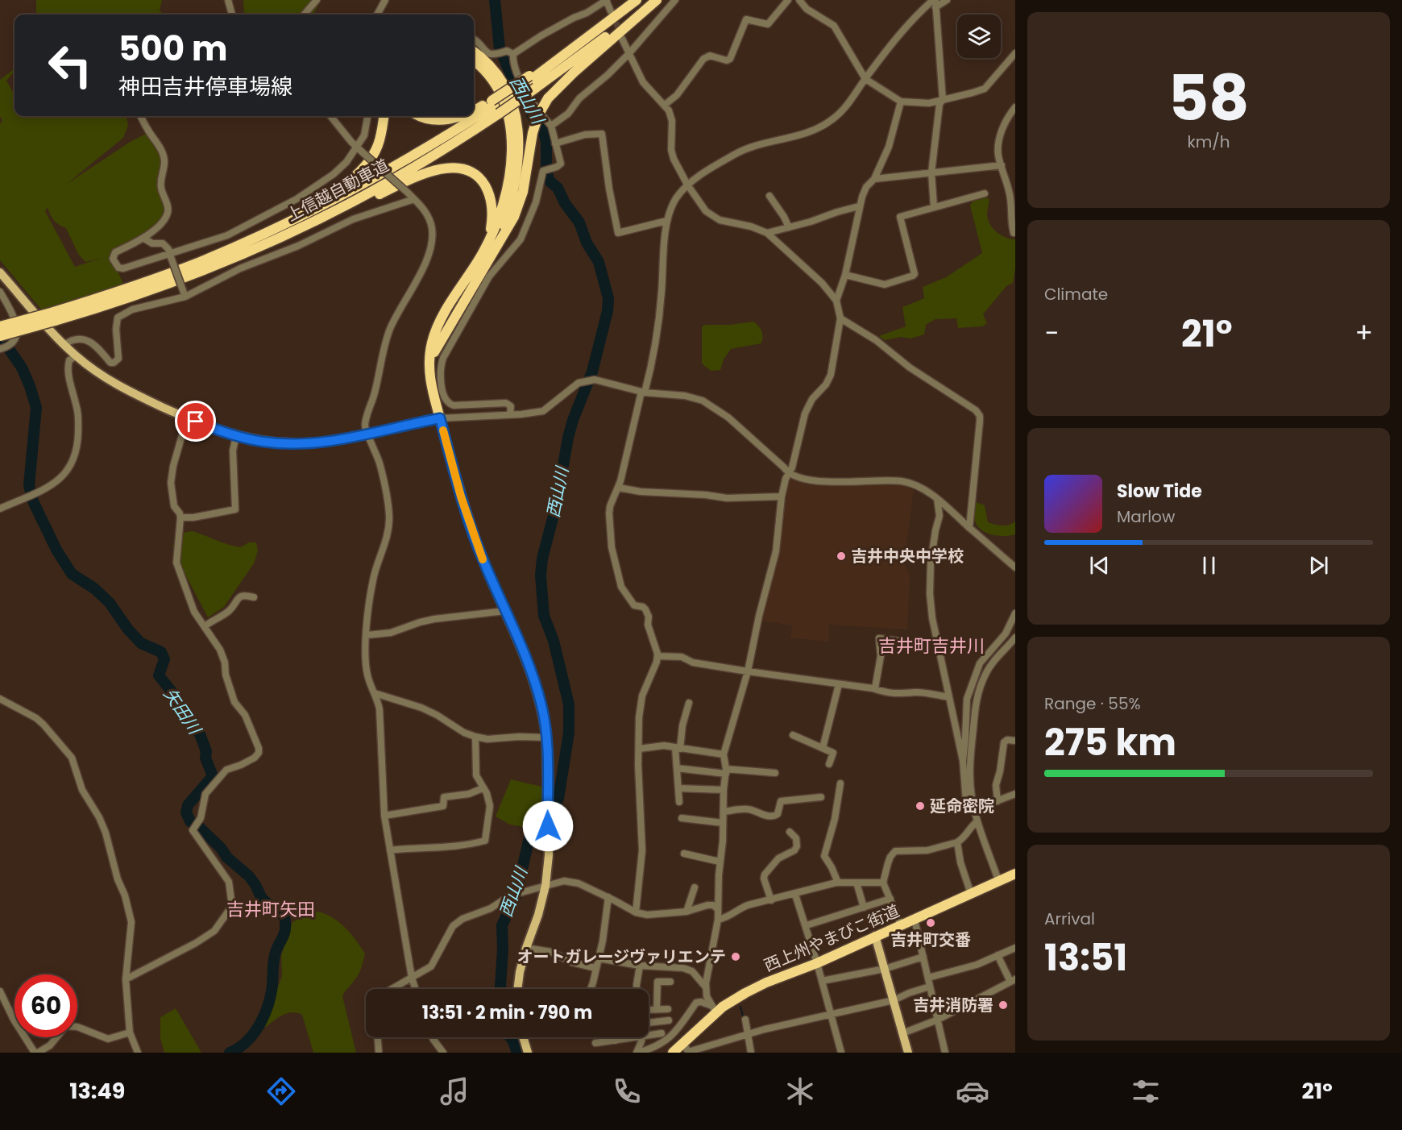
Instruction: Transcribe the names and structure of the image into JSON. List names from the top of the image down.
{
  "streets": {
    "highway": ["上信越自動車道", "西上州やまびこ街道"]
  },
  "districts": ["吉井町吉井川", "吉井町矢田"],
  "water": ["西山川", "矢田川"],
  "places": [
    "吉井中央中学校",
    "延命密院",
    "吉井町交番",
    "オートガレージヴァリエンテ",
    "吉井消防署"
  ],
  "page": {
    "tile": [
      ["58", "km/h"],
      "Climate",
      ["Range · 55%", "275 km"],
      ["Arrival", "13:51"]
    ],
    "turn": ["500 m", "神田吉井停車場線"],
    "heat": ["−", "21°", "+"],
    "song": ["Slow Tide", "Marlow"],
    "limit": "60",
    "trip": "13:51 · 2 min · 790 m",
    "tabs": ["13:49", "21°"]
  }
}
